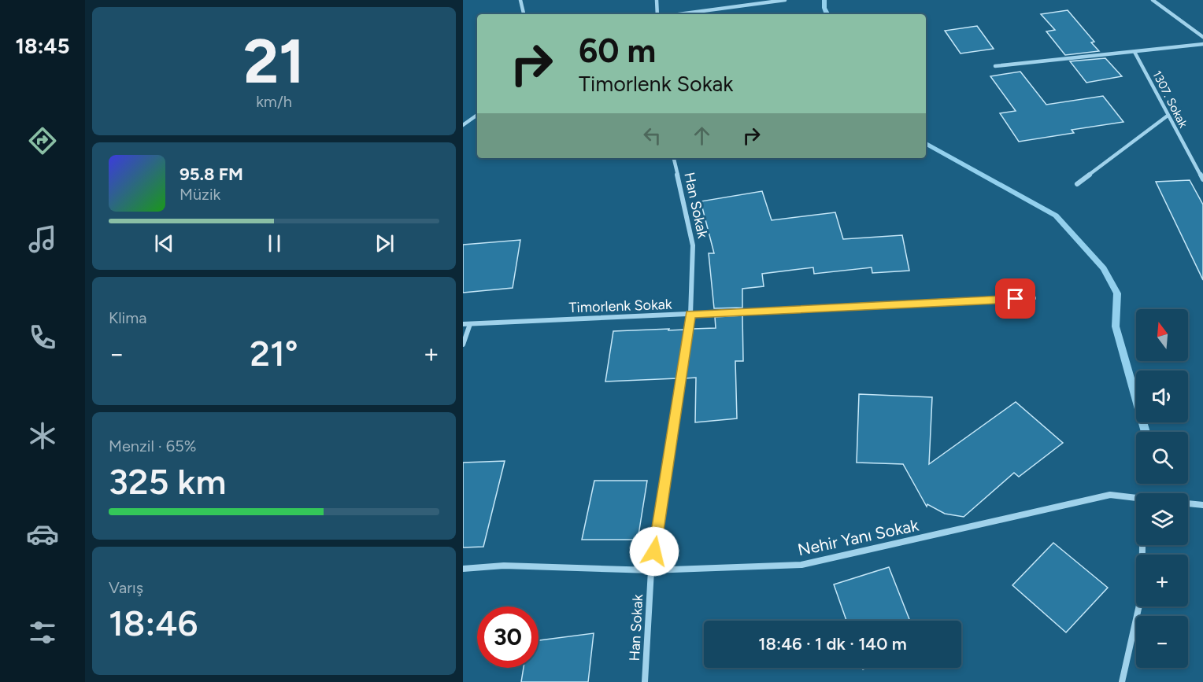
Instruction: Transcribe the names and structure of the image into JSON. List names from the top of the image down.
{
  "streets": {
    "street": [
      "1307. Sokak",
      "Han Sokak",
      "Timorlenk Sokak",
      "Nehir Yanı Sokak"
    ]
  },
  "crossings": [
    ["Han Sokak", "Timorlenk Sokak"],
    ["Han Sokak", "Nehir Yanı Sokak"]
  ],
  "north": "top",
  "page": {
    "tabs": "18:45",
    "tile": [
      ["21", "km/h"],
      "Klima",
      ["Menzil · 65%", "325 km"],
      ["Varış", "18:46"]
    ],
    "turn": ["60 m", "Timorlenk Sokak"],
    "song": ["95.8 FM", "Müzik"],
    "map_buttons": ["+", "−"],
    "heat": ["−", "21°", "+"],
    "limit": "30",
    "trip": "18:46 · 1 dk · 140 m"
  }
}
